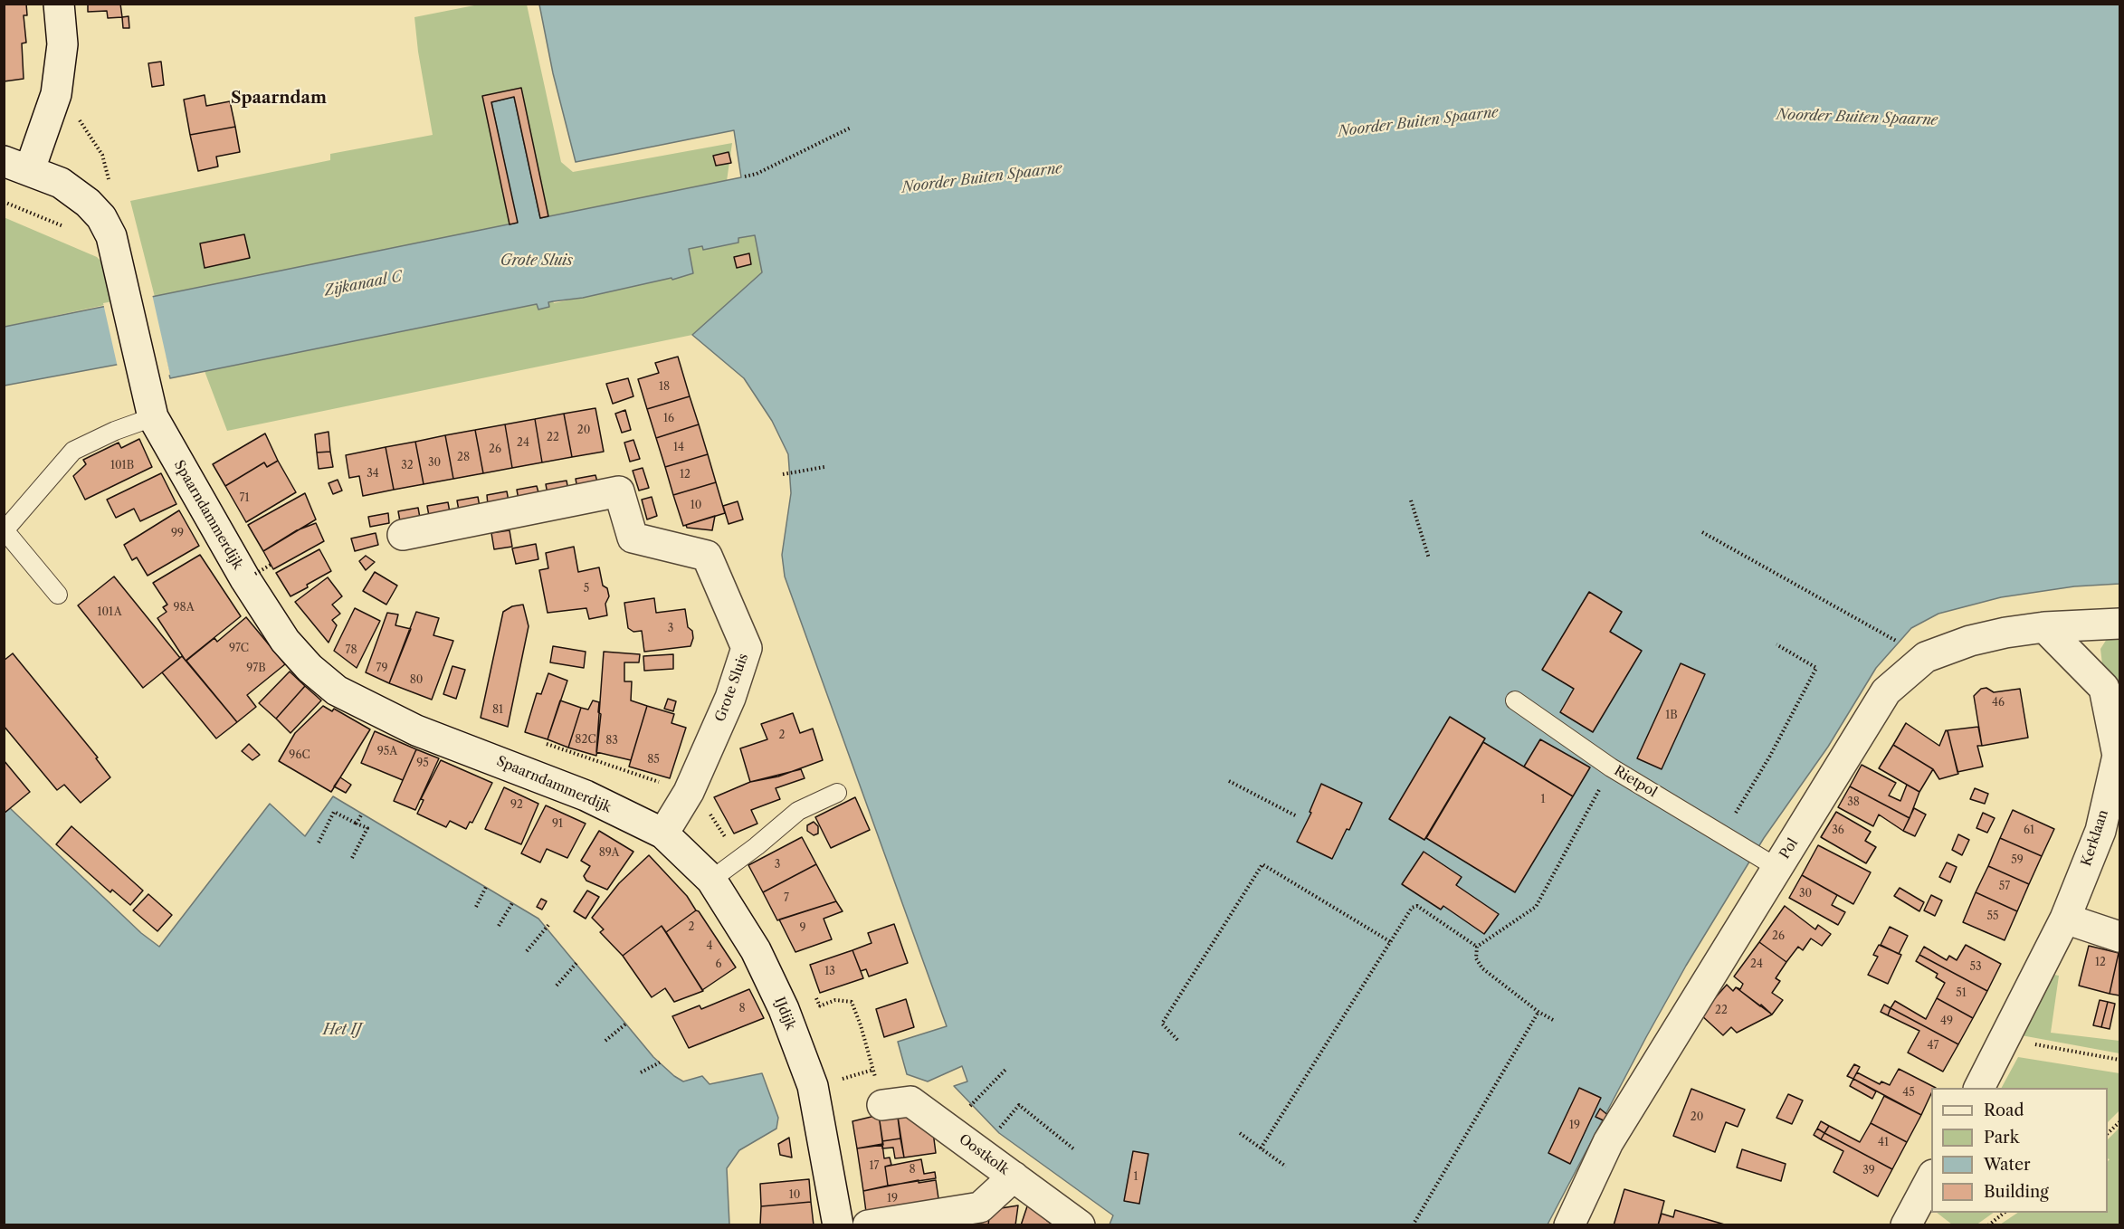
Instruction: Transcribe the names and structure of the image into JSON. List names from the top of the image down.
{
  "streets": {
    "street": [
      "Spaarndammerdijk",
      "Grote Sluis",
      "Kerklaan",
      "Pol",
      "IJdijk",
      "Oostkolk"
    ],
    "lane": ["Rietpol"]
  },
  "crossings": [
    ["Spaarndammerdijk", "Grote Sluis"],
    ["Spaarndammerdijk", "IJdijk"],
    ["Grote Sluis", "IJdijk"],
    ["Rietpol", "Pol"],
    ["Kerklaan", "Pol"]
  ],
  "districts": ["Spaarndam"],
  "water": [
    "Noorder Buiten Spaarne",
    "Grote Sluis",
    "Zijkanaal C",
    "Het IJ"
  ],
  "house_numbers": [
    "18",
    "16",
    "20",
    "22",
    "24",
    "14",
    "26",
    "28",
    "30",
    "101B",
    "32",
    "34",
    "12",
    "71",
    "10",
    "99",
    "5",
    "98A",
    "101A",
    "3",
    "97C",
    "78",
    "97B",
    "79",
    "80",
    "46",
    "81",
    "1B",
    "2",
    "82C",
    "83",
    "95A",
    "96C",
    "85",
    "95",
    "1",
    "38",
    "92",
    "91",
    "36",
    "61",
    "89A",
    "59",
    "3",
    "57",
    "30",
    "7",
    "55",
    "2",
    "9",
    "26",
    "4",
    "12",
    "6",
    "24",
    "53",
    "13",
    "51",
    "8",
    "22",
    "49",
    "47",
    "45",
    "20",
    "19",
    "41",
    "17",
    "8",
    "39",
    "1",
    "10",
    "19"
  ],
  "legend": [
    "Road",
    "Park",
    "Water",
    "Building"
  ]
}
